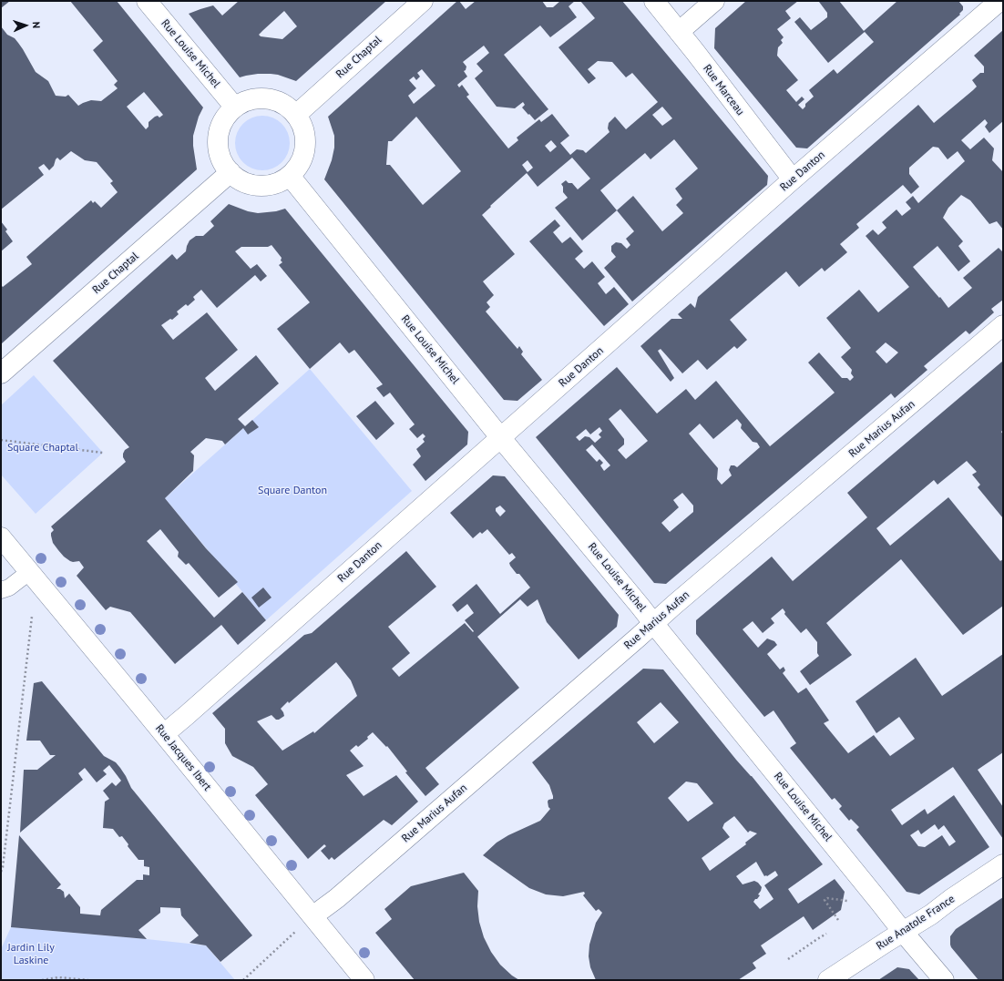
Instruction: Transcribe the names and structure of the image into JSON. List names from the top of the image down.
{
  "streets": {
    "street": [
      "Rue Louise Michel",
      "Rue Chaptal",
      "Rue Marceau",
      "Rue Danton",
      "Rue Marius Aufan",
      "Rue Jacques Ibert",
      "Rue Anatole France"
    ]
  },
  "crossings": [
    ["Rue Louise Michel", "Rue Chaptal"],
    ["Rue Louise Michel", "Rue Danton"],
    ["Rue Louise Michel", "Rue Marius Aufan"],
    ["Rue Louise Michel", "Rue Anatole France"],
    ["Rue Marceau", "Rue Danton"],
    ["Rue Danton", "Rue Jacques Ibert"],
    ["Rue Marius Aufan", "Rue Jacques Ibert"]
  ],
  "parks": ["Square Chaptal", "Square Danton", "Jardin Lily Laskine"],
  "north": "right"
}
